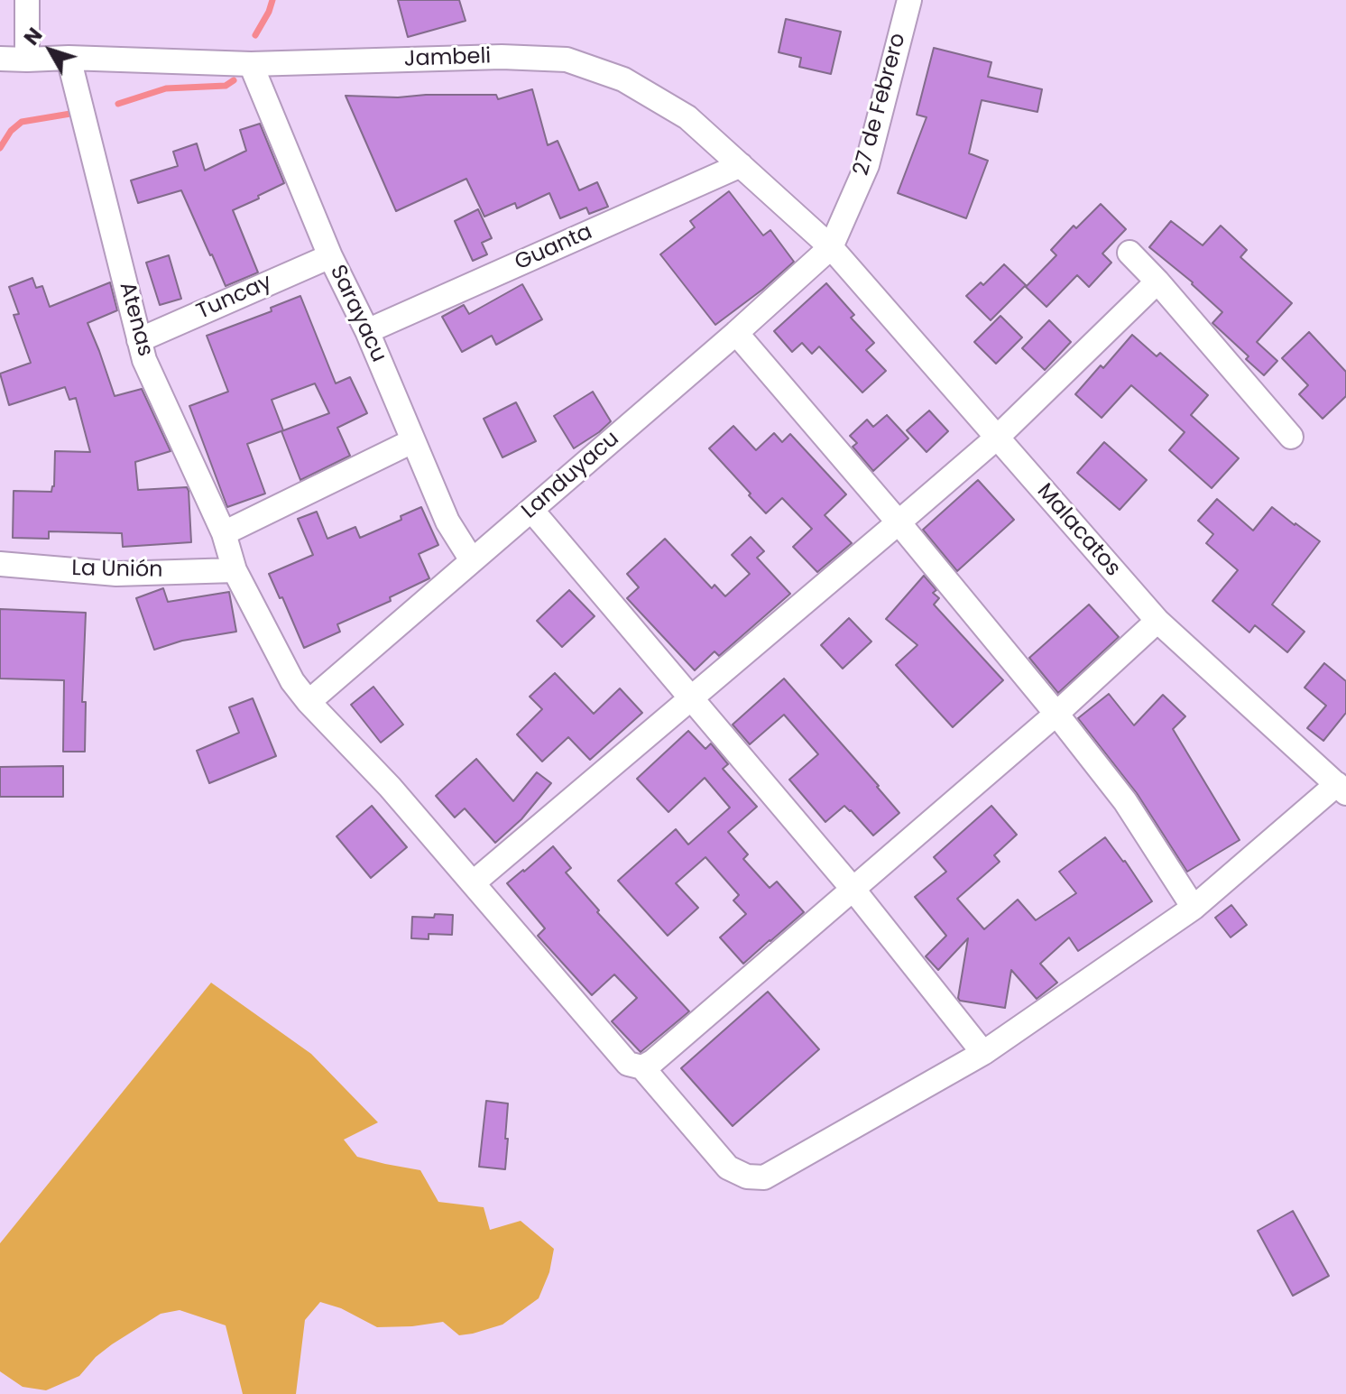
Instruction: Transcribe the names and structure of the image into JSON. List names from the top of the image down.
{
  "streets": {
    "street": [
      "Jambeli",
      "27 de Febrero",
      "Guanta",
      "Tuncay",
      "Sarayacu",
      "Atenas",
      "Landuyacu",
      "Malacatos",
      "La Unión"
    ]
  },
  "crossings": [
    ["Jambeli", "27 de Febrero"],
    ["Jambeli", "Guanta"],
    ["Jambeli", "Sarayacu"],
    ["Jambeli", "Atenas"],
    ["Jambeli", "Landuyacu"],
    ["Jambeli", "Malacatos"],
    ["27 de Febrero", "Landuyacu"],
    ["27 de Febrero", "Malacatos"],
    ["Guanta", "Sarayacu"],
    ["Tuncay", "Sarayacu"],
    ["Tuncay", "Atenas"],
    ["Sarayacu", "Landuyacu"],
    ["Atenas", "Landuyacu"],
    ["Atenas", "Malacatos"],
    ["Atenas", "La Unión"],
    ["Landuyacu", "Malacatos"]
  ],
  "north": "top left"
}
